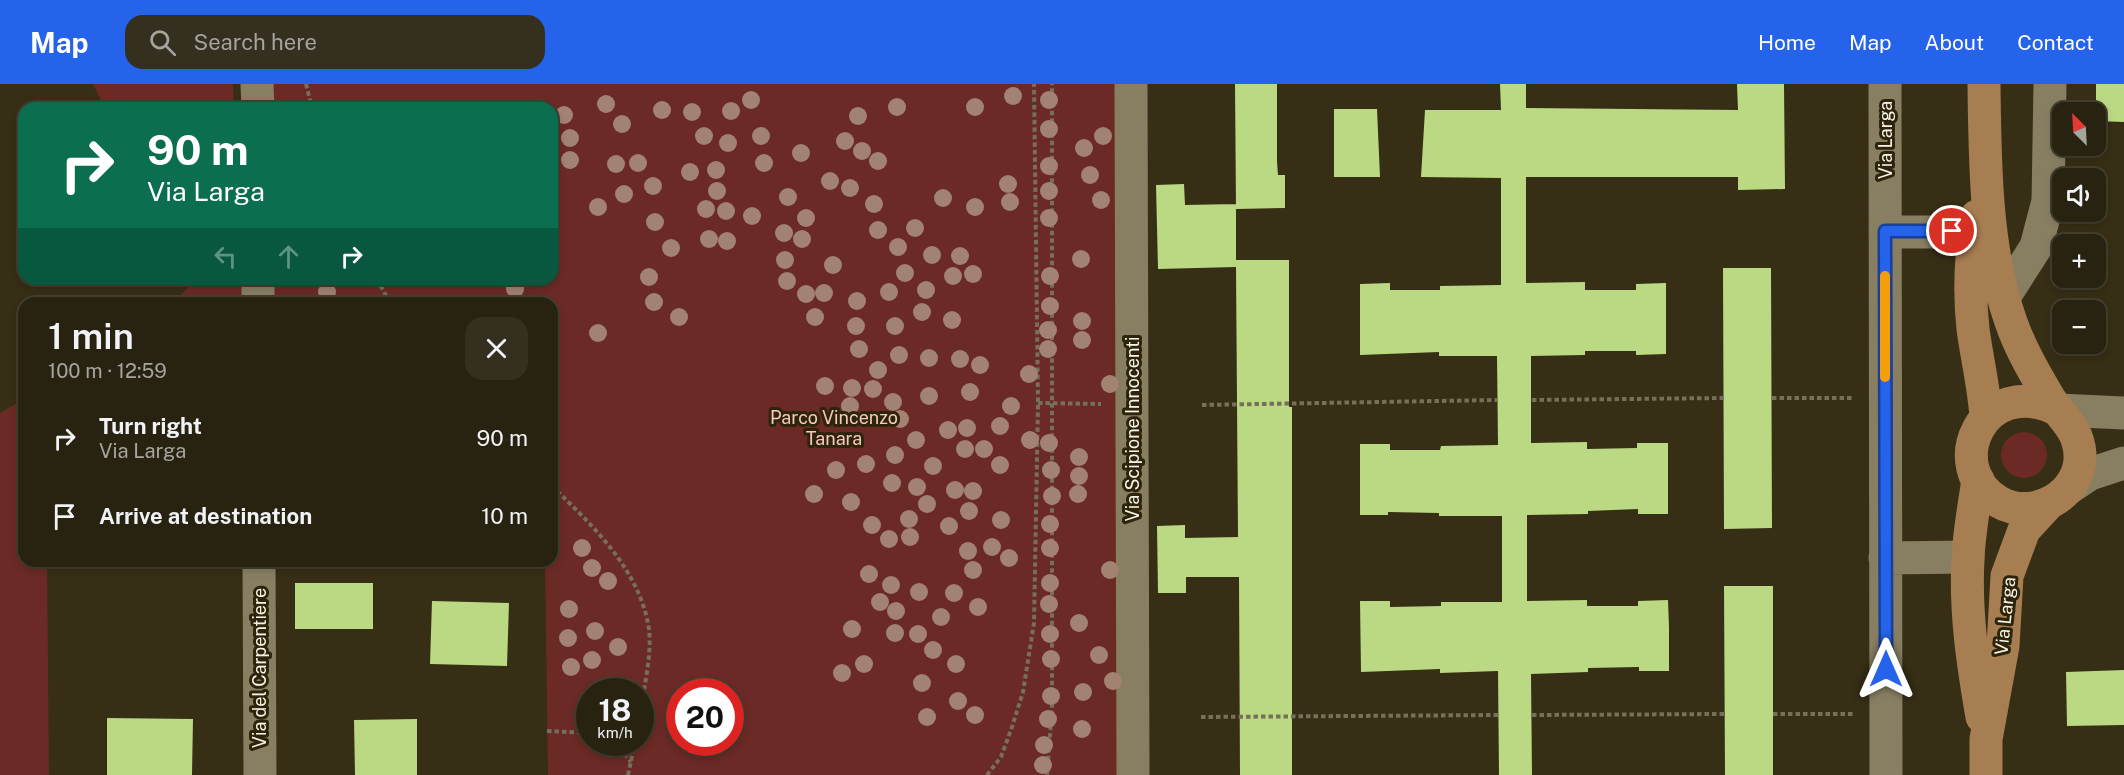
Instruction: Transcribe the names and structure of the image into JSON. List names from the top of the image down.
{
  "streets": {
    "main road": ["Via Larga"],
    "street": ["Via Scipione Innocenti", "Via del Carpentiere"]
  },
  "parks": ["Parco Vincenzo Tanara"],
  "north": "top left",
  "page": {
    "header": "Map",
    "search": "Search here",
    "nav": [
      "Home",
      "Map",
      "About",
      "Contact"
    ],
    "map_buttons": ["+", "−"],
    "turn": ["90 m", "Via Larga"],
    "heading": ["1 min", "100 m · 12:59"],
    "list": [
      {
        "name": "Turn right",
        "note": "Via Larga",
        "value": "90 m"
      },
      {
        "name": "Arrive at destination",
        "value": "10 m"
      }
    ],
    "speed": "18 km/h",
    "limit": "20"
  }
}
